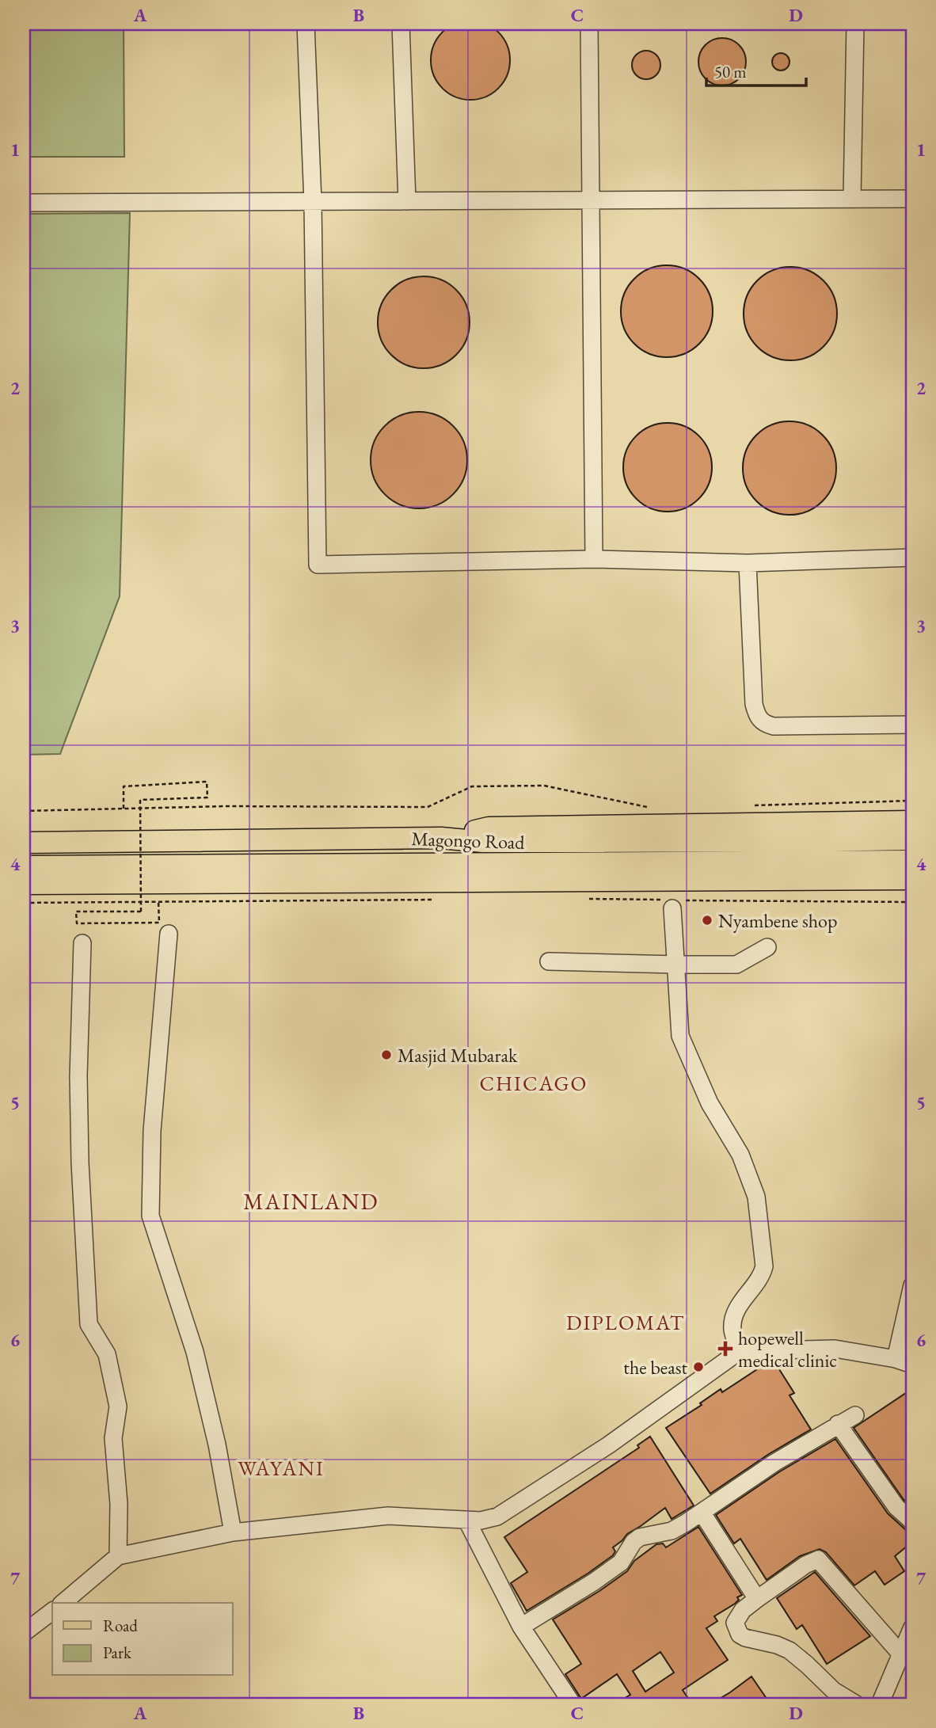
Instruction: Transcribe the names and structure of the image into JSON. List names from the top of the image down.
{
  "streets": {
    "main road": ["Magongo Road"]
  },
  "districts": [
    "CHICAGO",
    "MAINLAND",
    "DIPLOMAT",
    "WAYANI"
  ],
  "places": {
    "other": ["Nyambene shop", "Masjid Mubarak", "the beast"],
    "health": ["hopewell medical clinic"]
  },
  "legend": ["Road", "Park"],
  "scale_bar": "50 m",
  "grid": {
    "columns": [
      "A",
      "B",
      "C",
      "D"
    ],
    "rows": [
      "1",
      "2",
      "3",
      "4",
      "5",
      "6",
      "7"
    ]
  }
}
